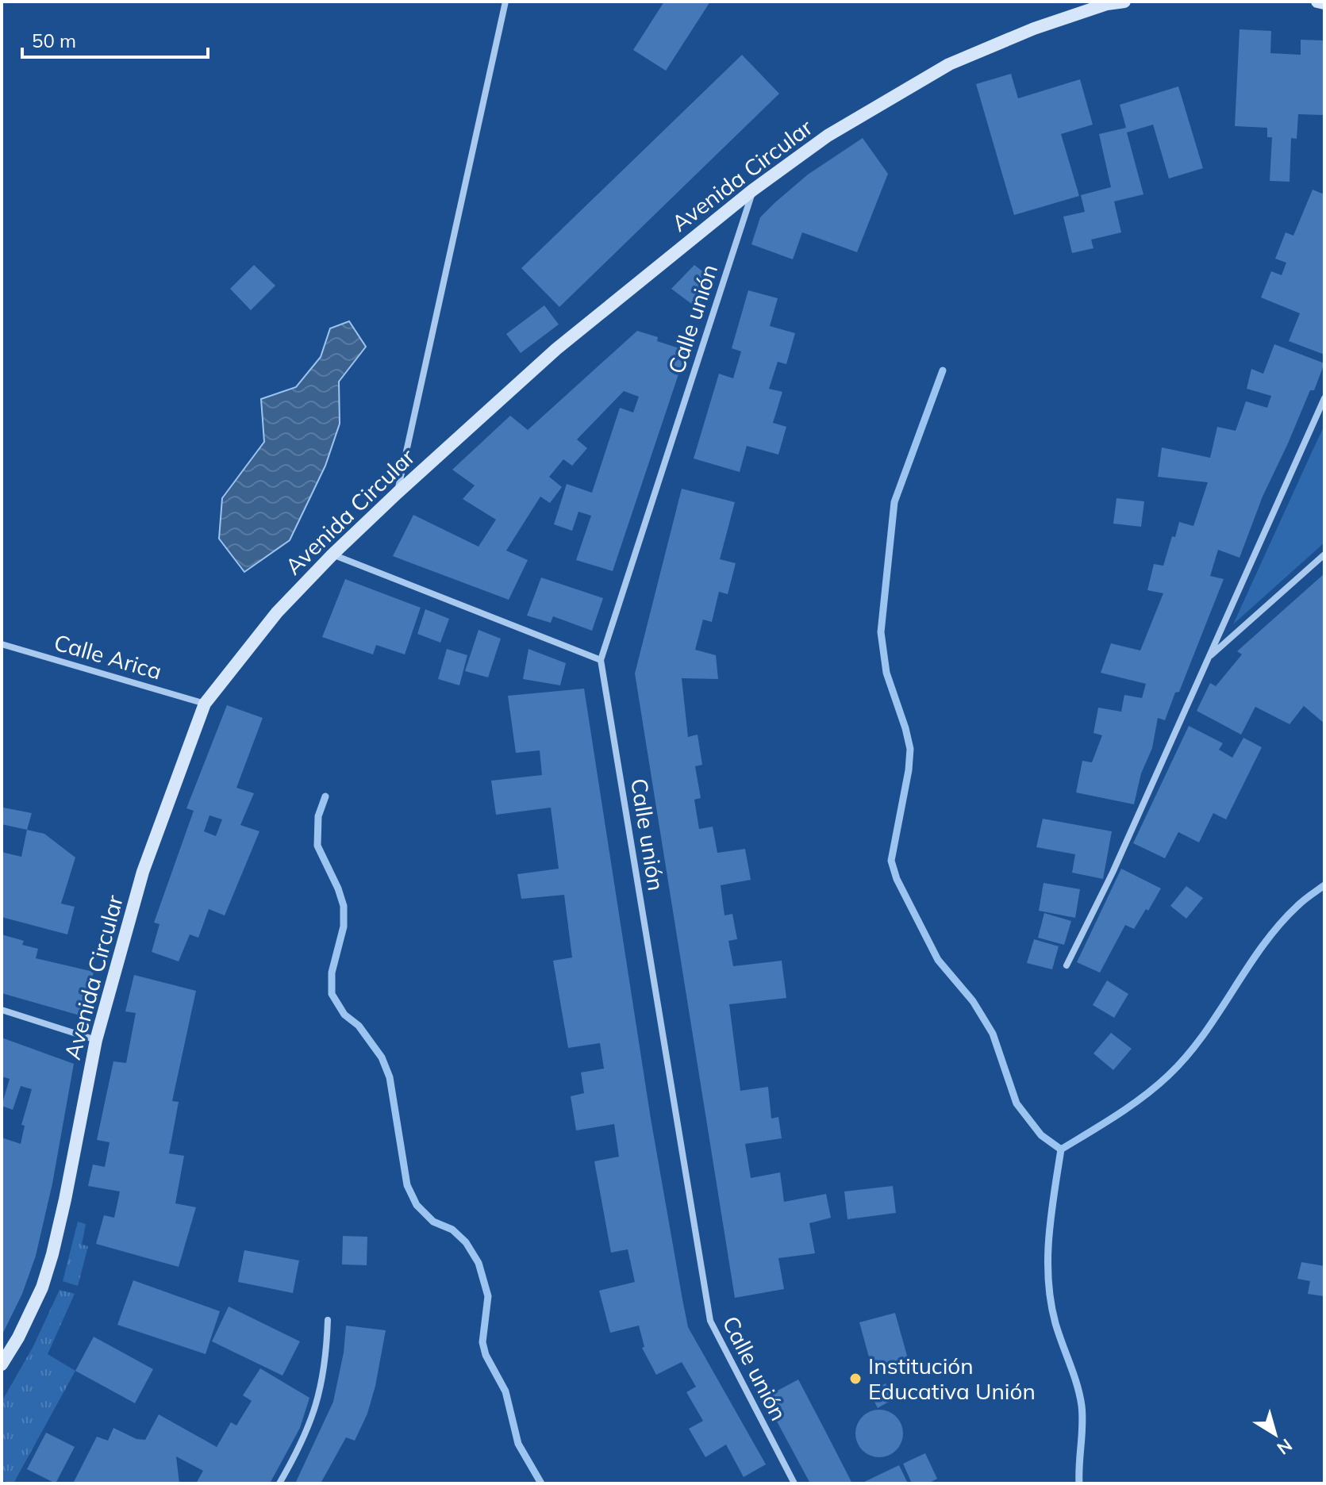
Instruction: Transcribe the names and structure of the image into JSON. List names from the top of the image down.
{
  "streets": {
    "street": ["Avenida Circular", "Calle unión", "Calle Arica"]
  },
  "crossings": [
    ["Avenida Circular", "Calle unión"],
    ["Avenida Circular", "Calle Arica"]
  ],
  "places": ["Institución Educativa Unión"],
  "scale_bar": "50 m",
  "north": "bottom right"
}
